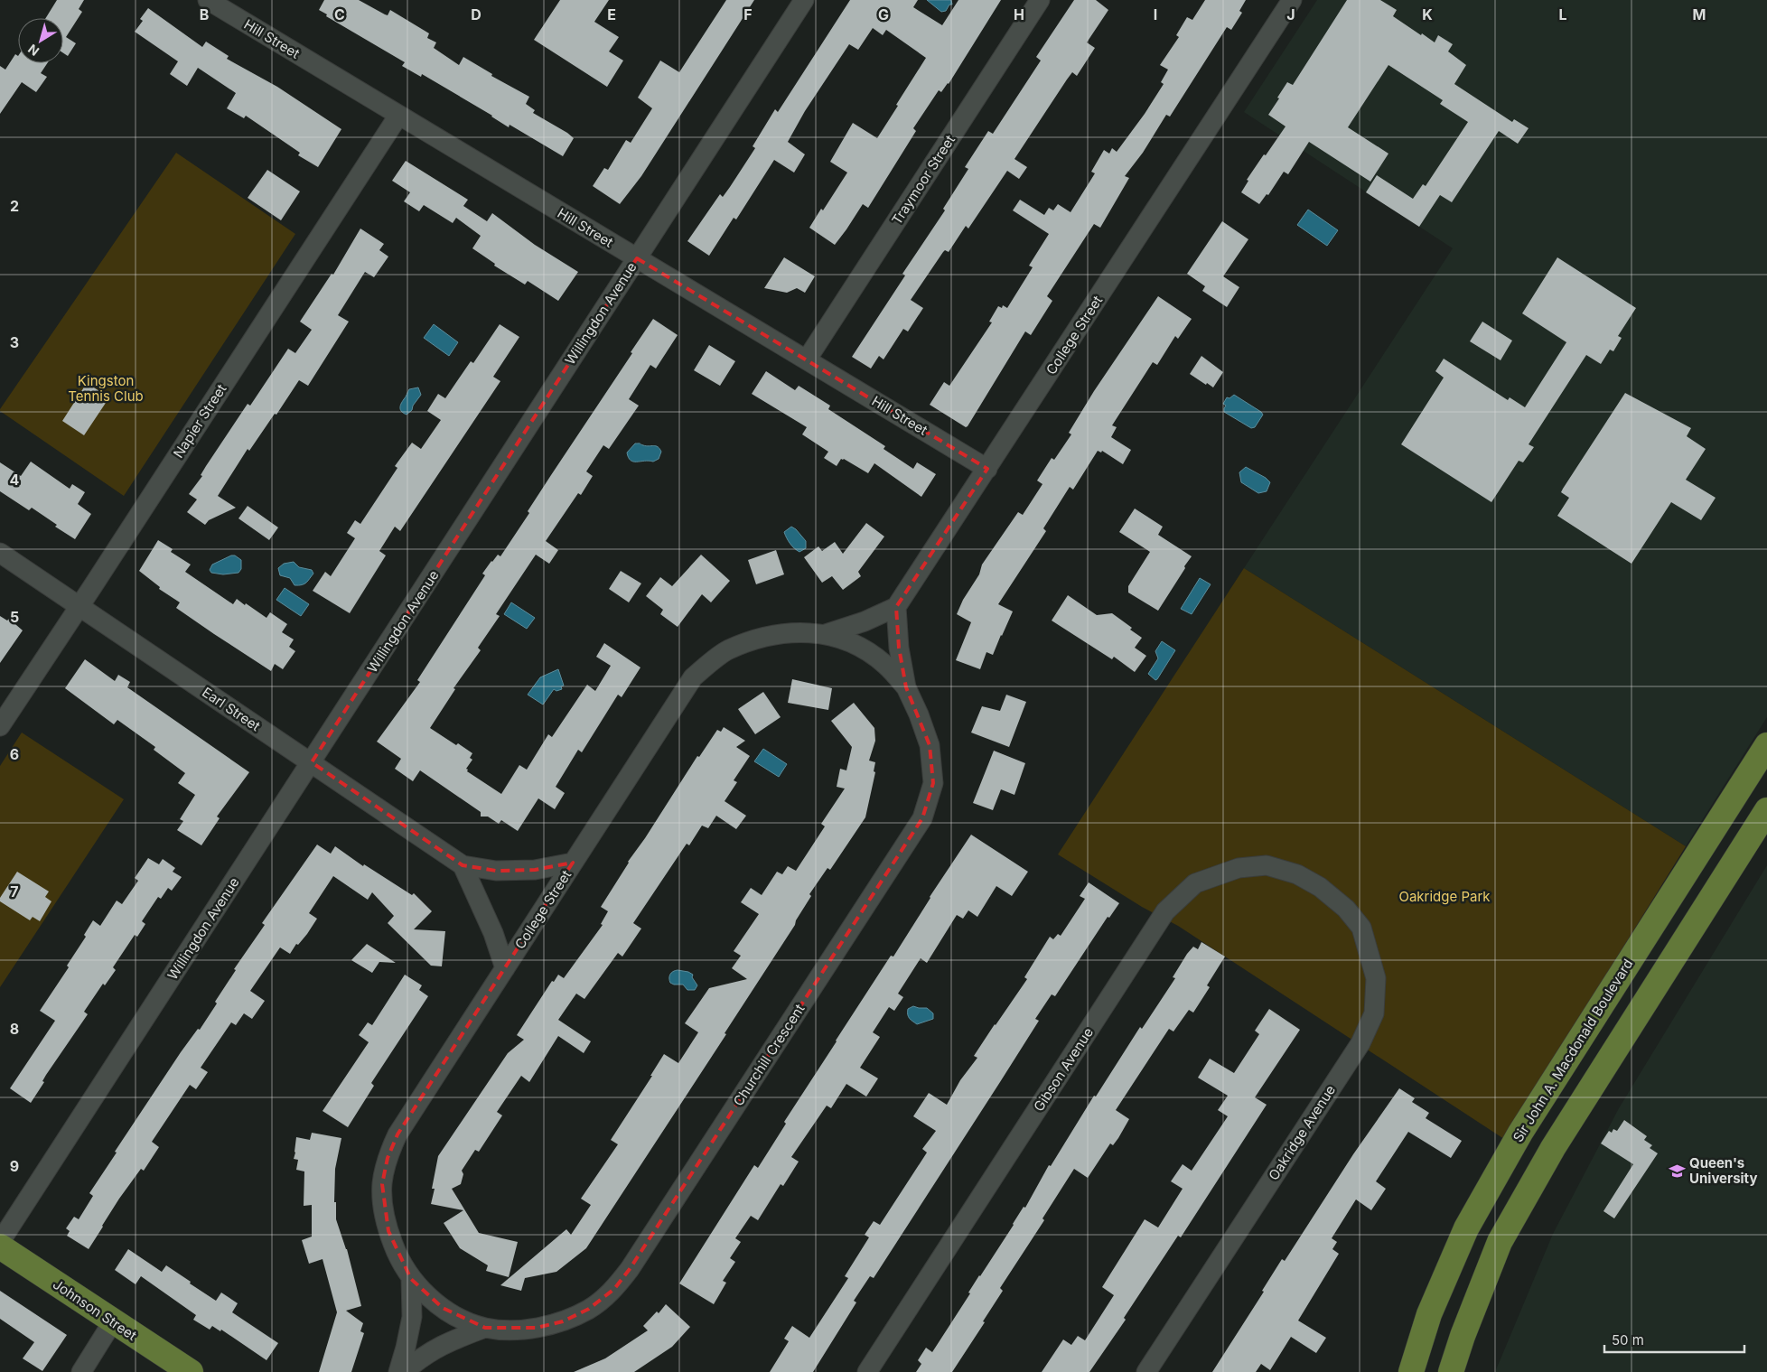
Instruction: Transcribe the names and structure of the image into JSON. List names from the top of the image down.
{
  "streets": {
    "main road": ["Sir John A. Macdonald Boulevard", "Johnson Street"],
    "street": [
      "Hill Street",
      "Traymoor Street",
      "Willingdon Avenue",
      "College Street",
      "Napier Street",
      "Earl Street",
      "Churchill Crescent",
      "Gibson Avenue",
      "Oakridge Avenue"
    ]
  },
  "crossings": [
    ["Hill Street", "Traymoor Street"],
    ["Hill Street", "Willingdon Avenue"],
    ["Hill Street", "College Street"],
    ["Hill Street", "Napier Street"],
    ["Willingdon Avenue", "Earl Street"],
    ["College Street", "Earl Street"],
    ["College Street", "Churchill Crescent"],
    ["Napier Street", "Earl Street"],
    ["Gibson Avenue", "Oakridge Avenue"]
  ],
  "parks": ["Kingston Tennis Club", "Oakridge Park"],
  "places": {
    "school or university": ["Queen's University"]
  },
  "scale_bar": "50 m",
  "north": "bottom left",
  "grid": {
    "columns": [
      "B",
      "C",
      "D",
      "E",
      "F",
      "G",
      "H",
      "I",
      "J",
      "K",
      "L",
      "M"
    ],
    "rows": [
      "2",
      "3",
      "4",
      "5",
      "6",
      "7",
      "8",
      "9"
    ]
  }
}
